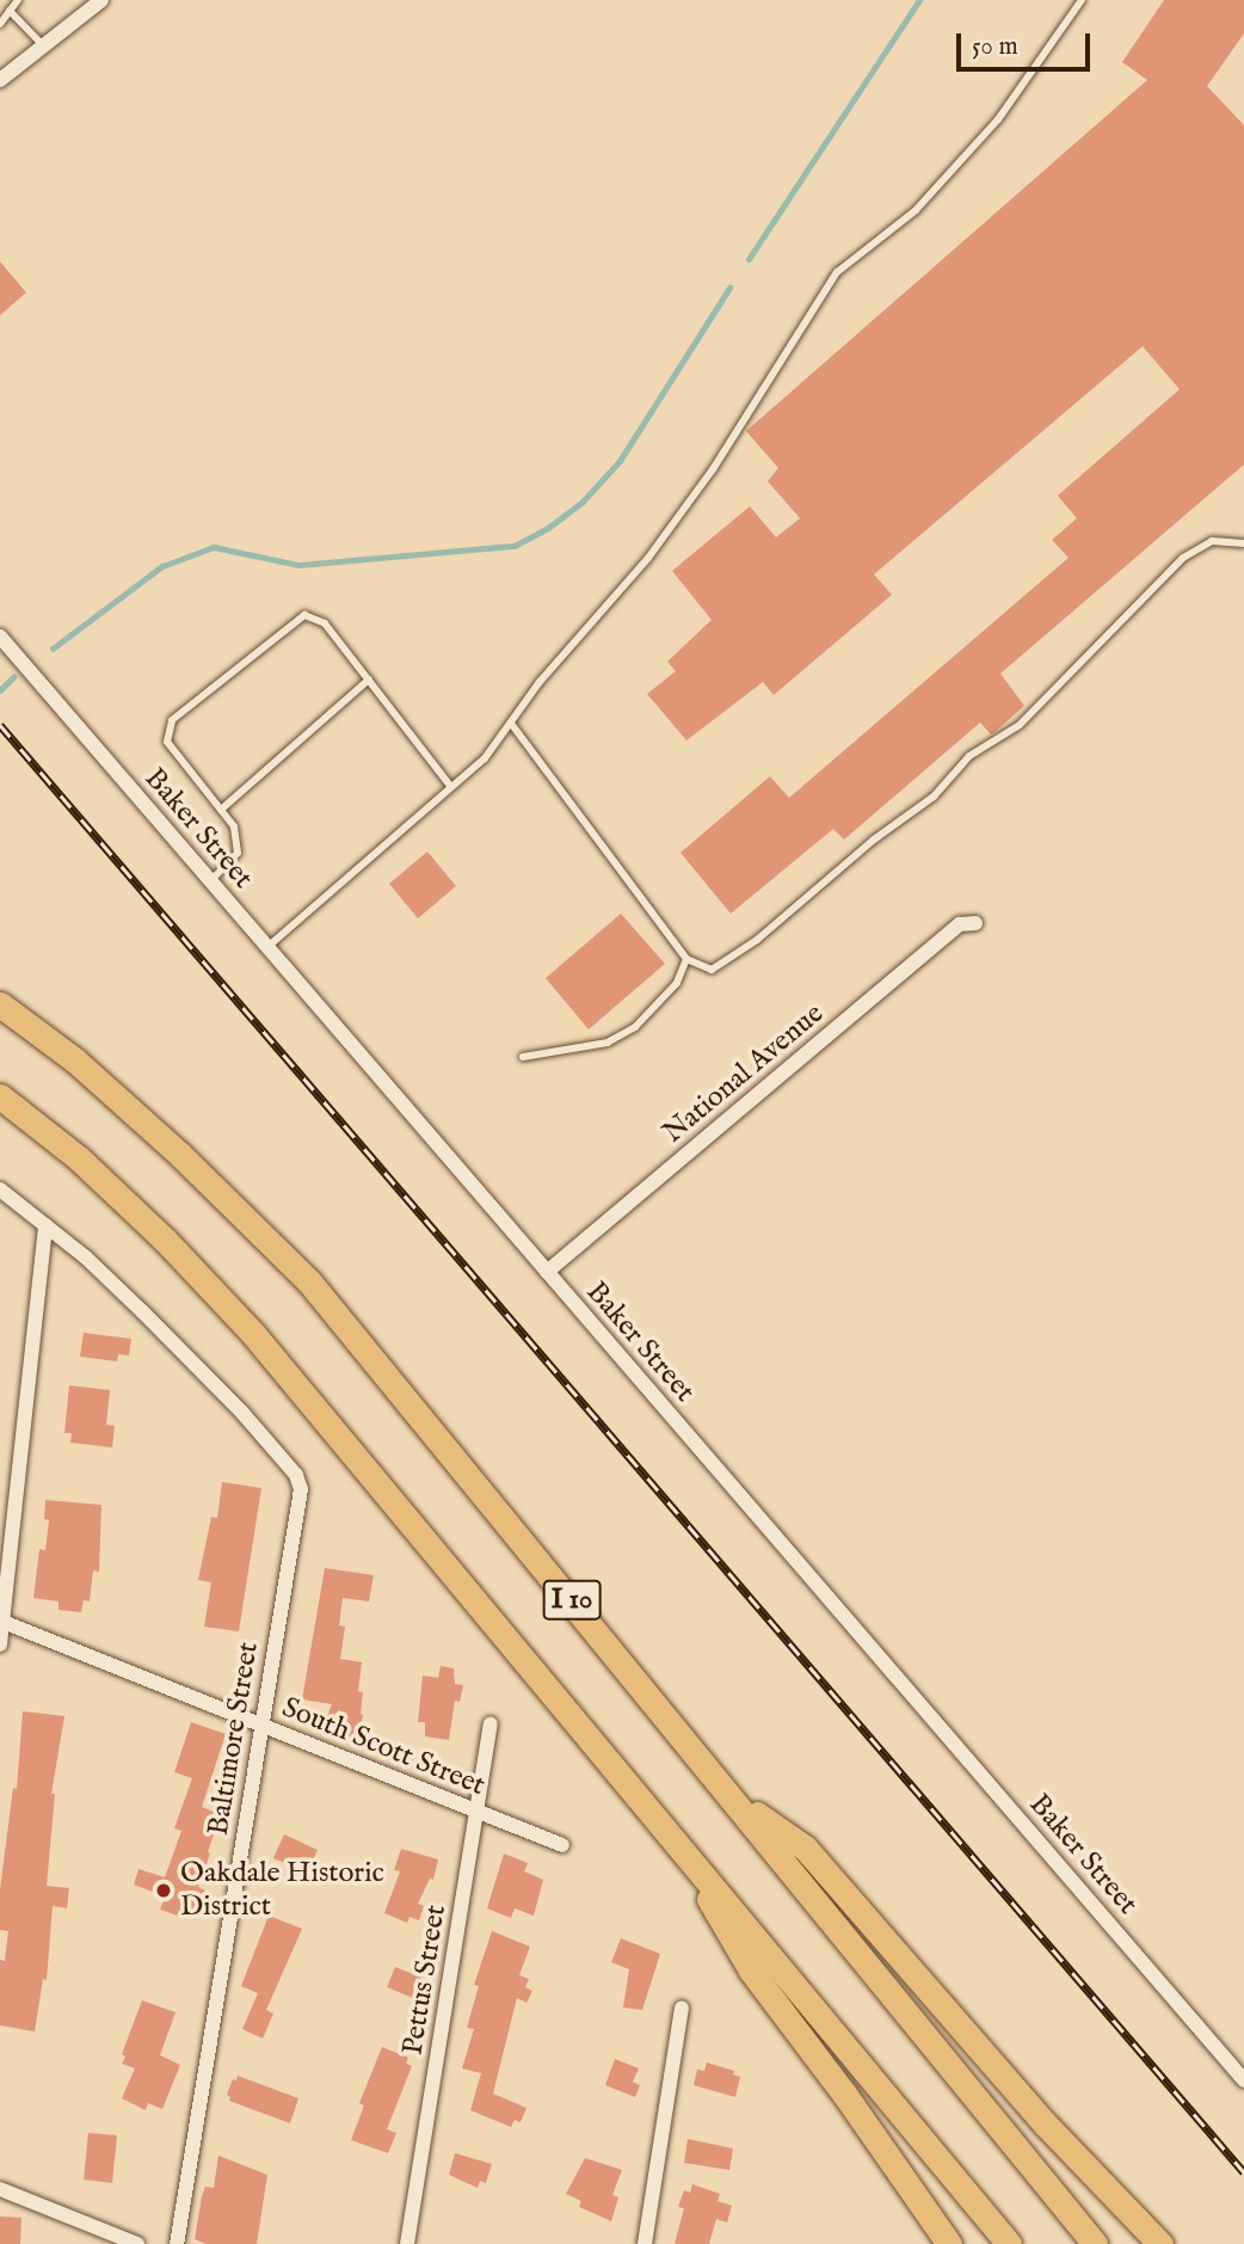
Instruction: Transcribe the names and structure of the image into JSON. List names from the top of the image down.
{
  "streets": {
    "highway": ["I 10"],
    "street": [
      "Baker Street",
      "National Avenue",
      "Baltimore Street",
      "South Scott Street",
      "Pettus Street"
    ]
  },
  "crossings": [
    ["Baker Street", "National Avenue"],
    ["Baltimore Street", "South Scott Street"],
    ["South Scott Street", "Pettus Street"]
  ],
  "places": ["Oakdale Historic District"],
  "scale_bar": "50 m"
}
